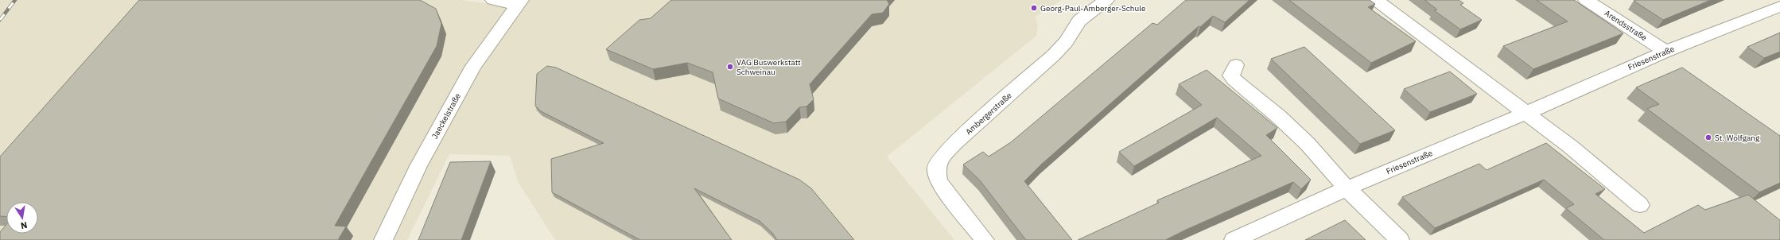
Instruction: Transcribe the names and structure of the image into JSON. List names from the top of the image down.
{
  "streets": {
    "street": [
      "Arendsstraße",
      "Friesenstraße",
      "Ambergerstraße",
      "Jaeckelstraße"
    ]
  },
  "crossings": [
    ["Arendsstraße", "Friesenstraße"]
  ],
  "places": ["Georg-Paul-Amberger-Schule", "VAG Buswerkstatt Schweinau", "St. Wolfgang"],
  "north": "bottom"
}
